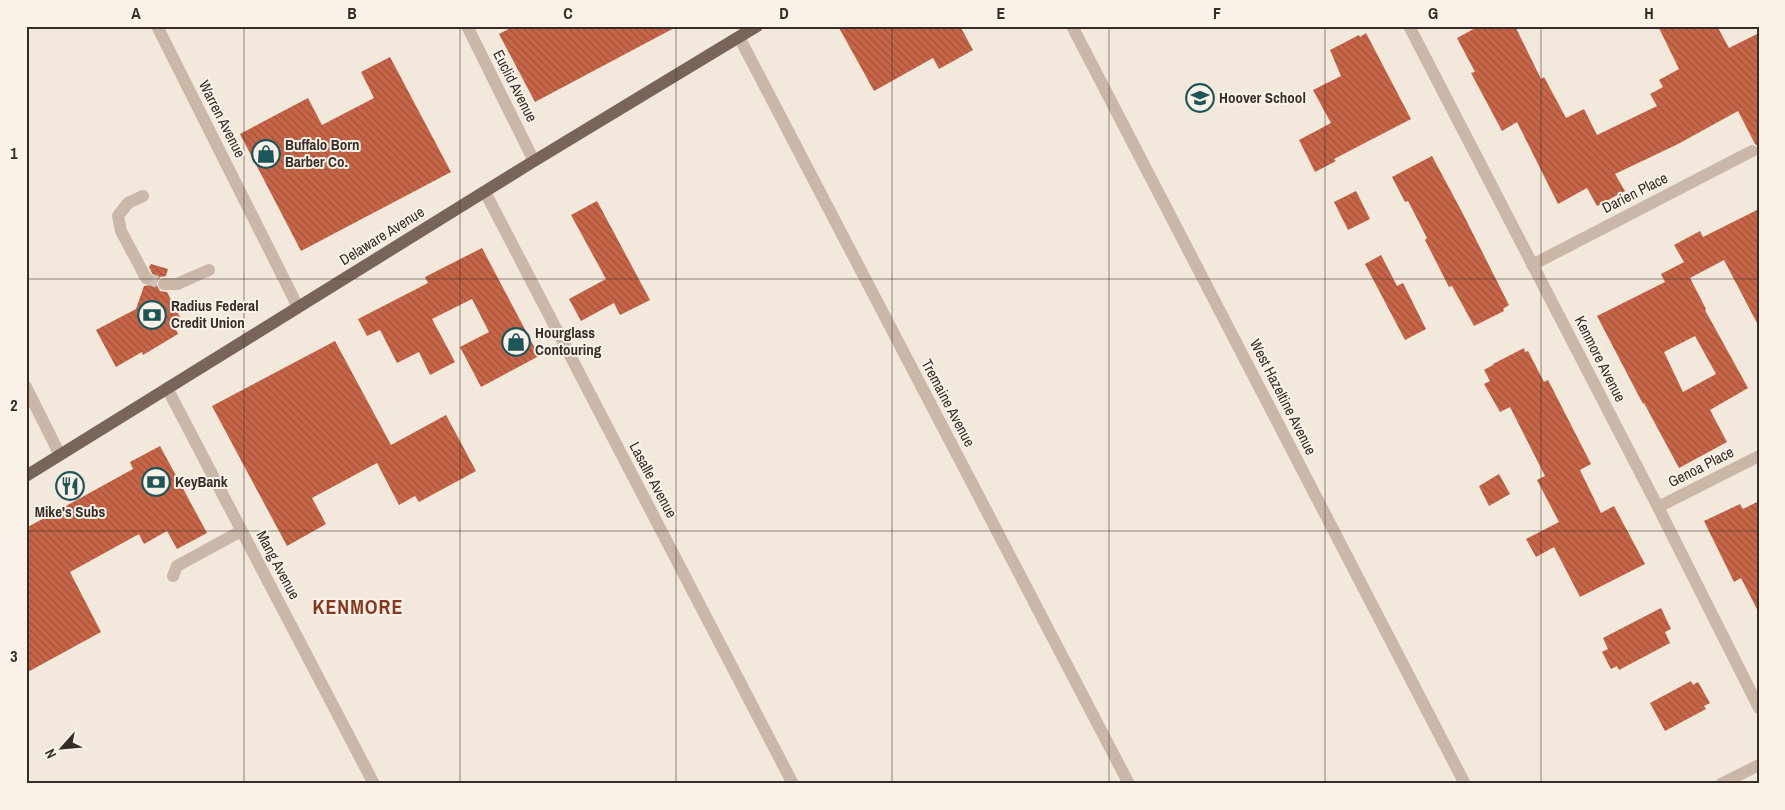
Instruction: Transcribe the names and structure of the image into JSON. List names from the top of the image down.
{
  "streets": {
    "main road": ["Delaware Avenue"],
    "street": [
      "Euclid Avenue",
      "Warren Avenue",
      "Darien Place",
      "Kenmore Avenue",
      "West Hazeltine Avenue",
      "Tremaine Avenue",
      "Genoa Place",
      "Lasalle Avenue",
      "Mang Avenue"
    ]
  },
  "crossings": [
    ["Euclid Avenue", "Delaware Avenue"],
    ["Warren Avenue", "Delaware Avenue"],
    ["Darien Place", "Kenmore Avenue"],
    ["Delaware Avenue", "Tremaine Avenue"],
    ["Delaware Avenue", "Lasalle Avenue"],
    ["Delaware Avenue", "Mang Avenue"],
    ["Kenmore Avenue", "Genoa Place"]
  ],
  "districts": ["KENMORE"],
  "places": {
    "school or university": ["Hoover School"],
    "shop": ["Buffalo Born Barber Co.", "Hourglass Contouring"],
    "bank": ["Radius Federal Credit Union", "KeyBank"],
    "restaurant": ["Mike's Subs"]
  },
  "north": "bottom left",
  "grid": {
    "columns": [
      "A",
      "B",
      "C",
      "D",
      "E",
      "F",
      "G",
      "H"
    ],
    "rows": ["1", "2", "3"]
  }
}
